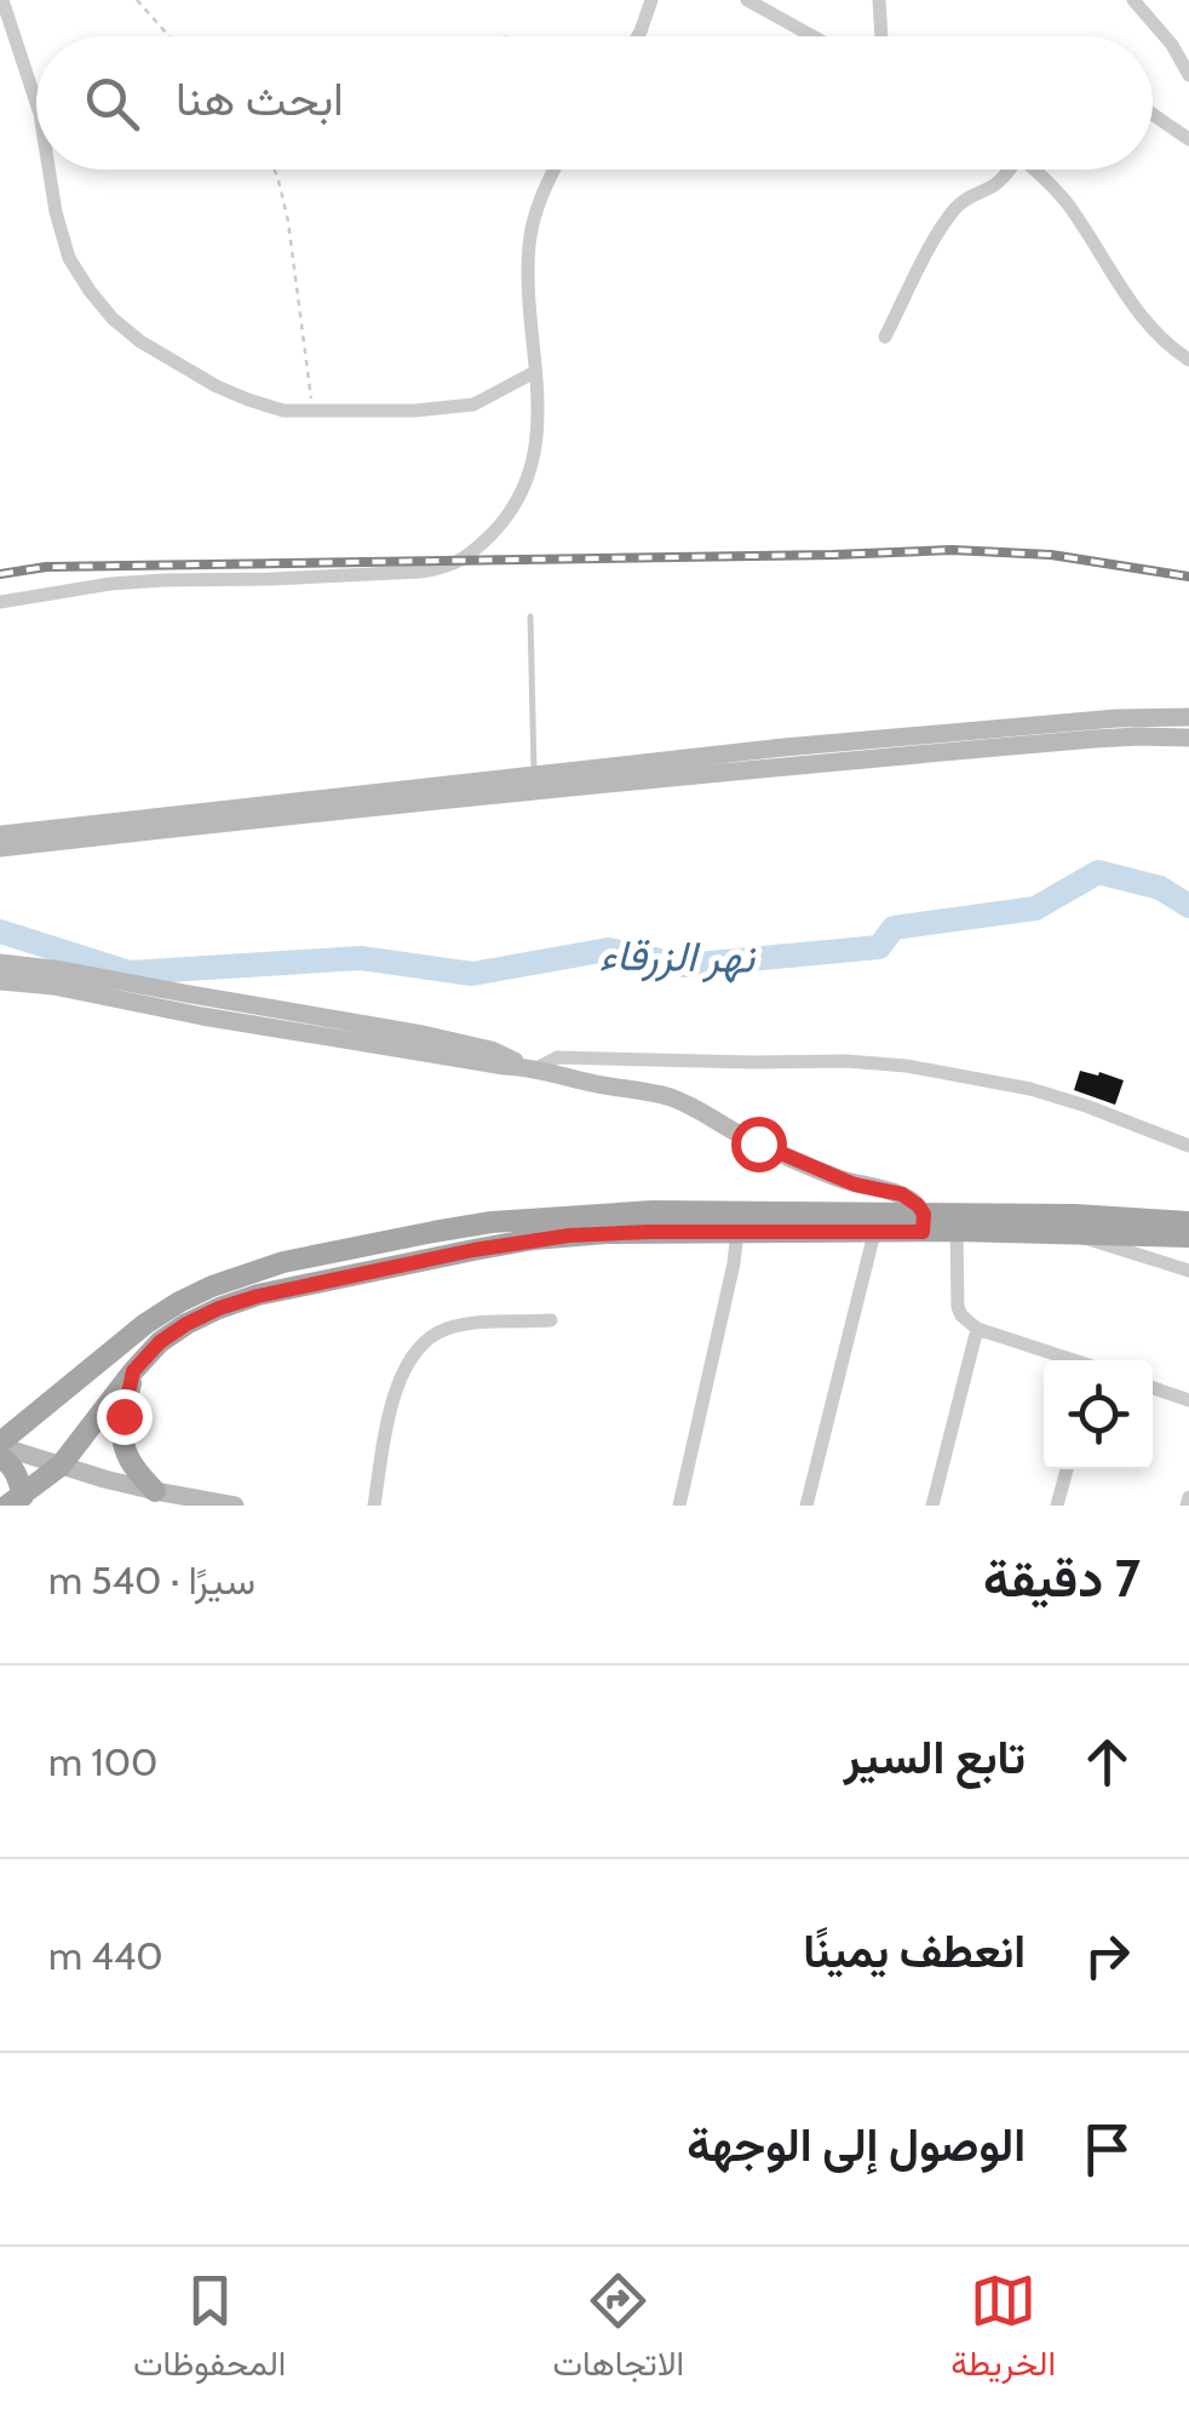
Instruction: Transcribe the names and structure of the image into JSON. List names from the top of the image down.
{
  "water": ["نهر الزرقاء"],
  "page": {
    "search": "ابحث هنا",
    "heading": ["7 دقيقة", "سيرًا · 540 m"],
    "list": [
      ["تابع السير", "100 m"],
      ["انعطف يمينًا", "440 m"],
      "الوصول إلى الوجهة"
    ],
    "nav": ["الخريطة", "الاتجاهات", "المحفوظات"]
  }
}
